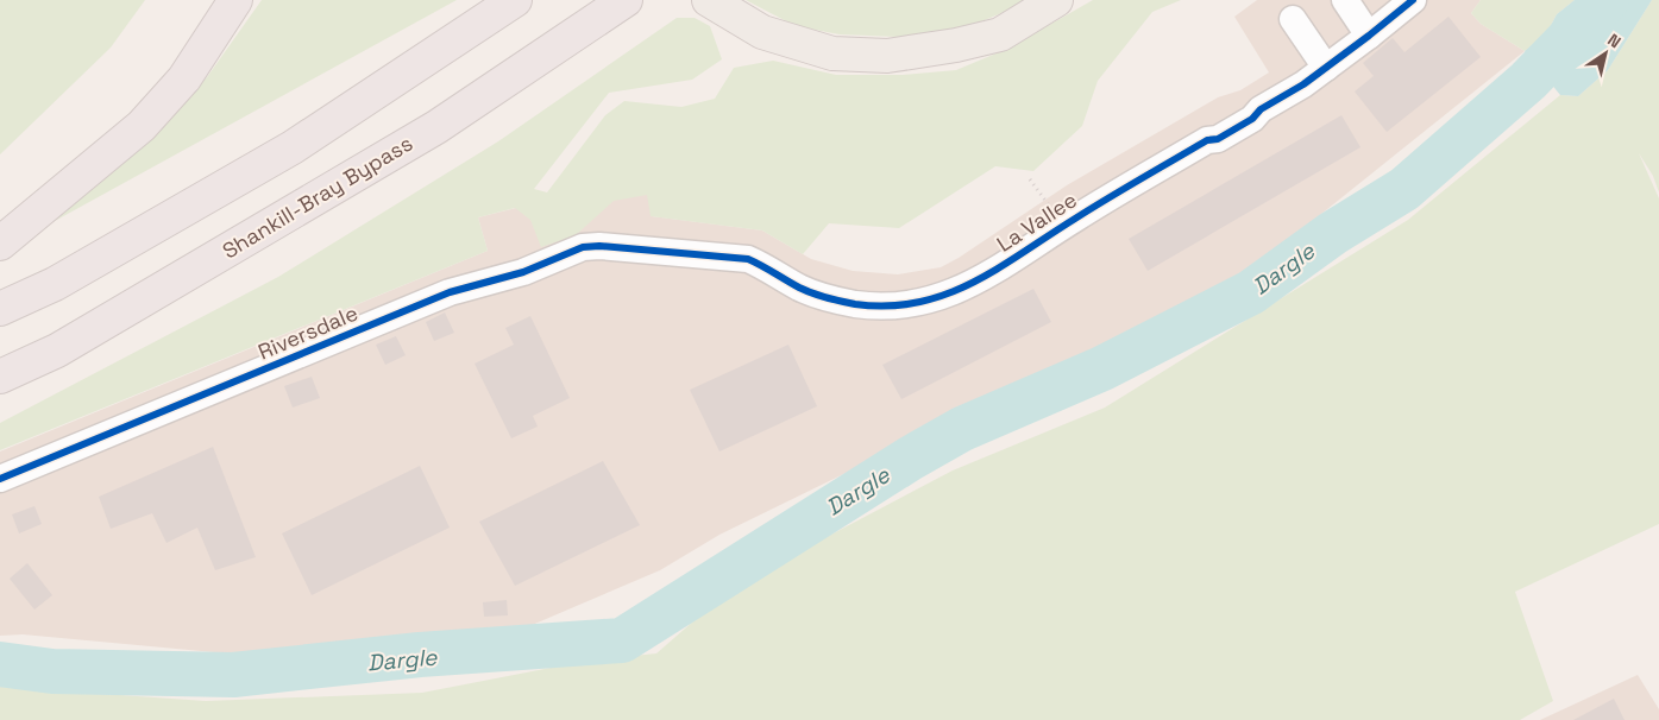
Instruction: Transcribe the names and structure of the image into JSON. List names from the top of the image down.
{
  "streets": {
    "highway": ["Shankill-Bray Bypass"],
    "street": ["La Vallee", "Riversdale"]
  },
  "crossings": [
    ["La Vallee", "Riversdale"]
  ],
  "water": ["Dargle"],
  "north": "top right"
}
